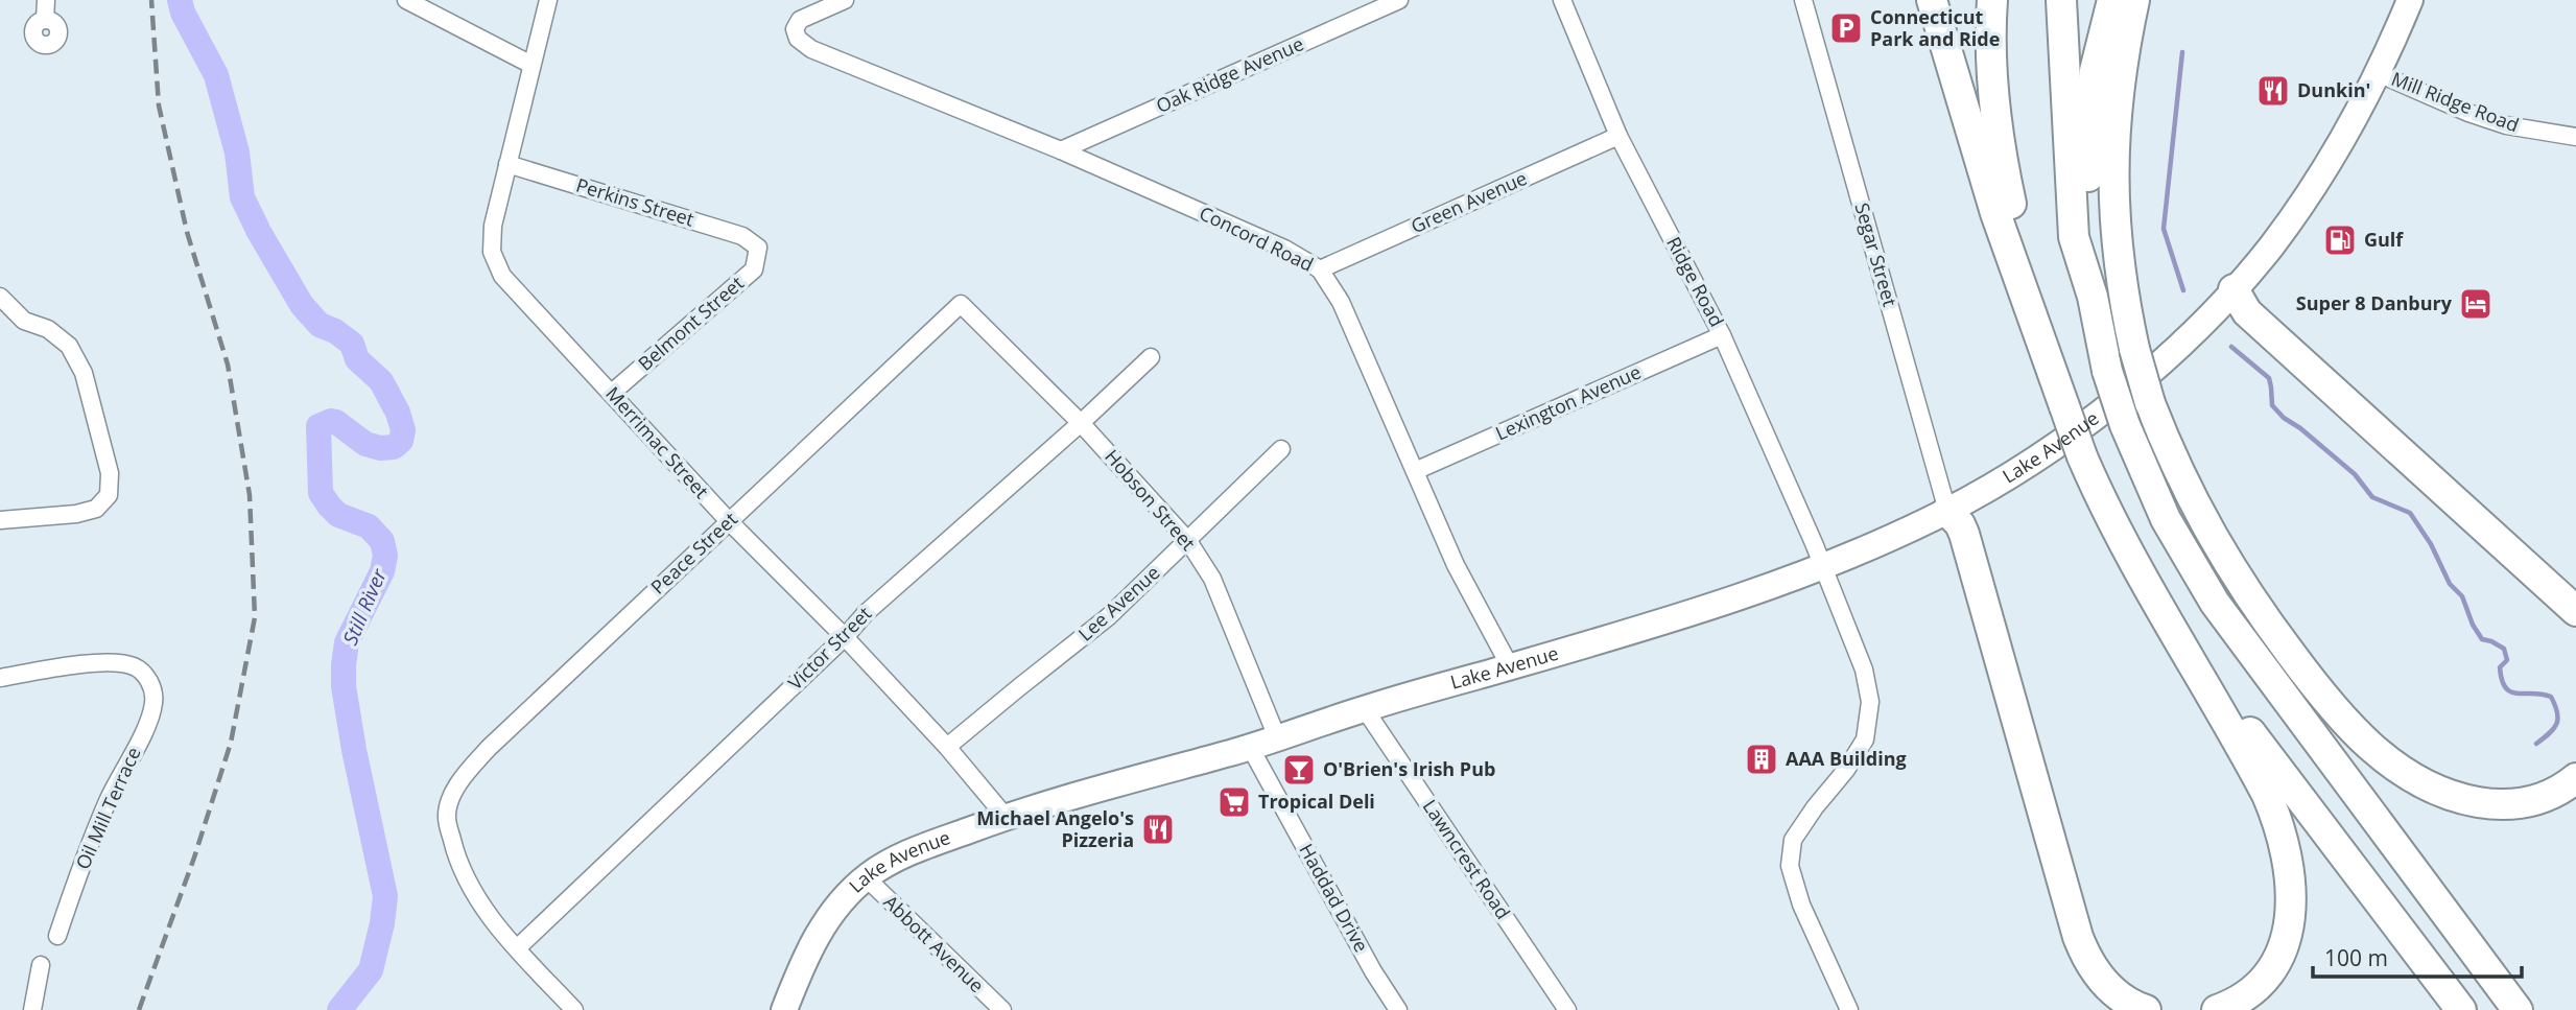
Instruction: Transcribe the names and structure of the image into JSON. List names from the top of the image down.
{
  "streets": {
    "main road": ["Lake Avenue"],
    "street": [
      "Oak Ridge Avenue",
      "Mill Ridge Road",
      "Perkins Street",
      "Green Avenue",
      "Concord Road",
      "Segar Street",
      "Ridge Road",
      "Belmont Street",
      "Lexington Avenue",
      "Merrimac Street",
      "Hobson Street",
      "Peace Street",
      "Lee Avenue",
      "Victor Street",
      "Oil Mill Terrace",
      "Lawncrest Road",
      "Haddad Drive",
      "Abbott Avenue"
    ]
  },
  "crossings": [
    ["Oak Ridge Avenue", "Concord Road"],
    ["Mill Ridge Road", "Lake Avenue"],
    ["Perkins Street", "Belmont Street"],
    ["Perkins Street", "Merrimac Street"],
    ["Green Avenue", "Concord Road"],
    ["Green Avenue", "Ridge Road"],
    ["Concord Road", "Lexington Avenue"],
    ["Concord Road", "Lake Avenue"],
    ["Segar Street", "Lake Avenue"],
    ["Ridge Road", "Lexington Avenue"],
    ["Ridge Road", "Lake Avenue"],
    ["Belmont Street", "Merrimac Street"],
    ["Merrimac Street", "Lake Avenue"],
    ["Merrimac Street", "Peace Street"],
    ["Merrimac Street", "Lee Avenue"],
    ["Merrimac Street", "Victor Street"],
    ["Lake Avenue", "Hobson Street"],
    ["Lake Avenue", "Lawncrest Road"],
    ["Lake Avenue", "Haddad Drive"],
    ["Lake Avenue", "Abbott Avenue"],
    ["Hobson Street", "Peace Street"],
    ["Hobson Street", "Lee Avenue"],
    ["Hobson Street", "Victor Street"],
    ["Peace Street", "Victor Street"]
  ],
  "water": ["Still River"],
  "places": {
    "parking": ["Connecticut Park and Ride"],
    "restaurant": ["Dunkin'", "Michael Angelo's Pizzeria"],
    "fuel station": ["Gulf"],
    "hotel": ["Super 8 Danbury"],
    "building": ["AAA Building"],
    "bar": ["O'Brien's Irish Pub"],
    "supermarket": ["Tropical Deli"]
  },
  "scale_bar": "100 m"
}
